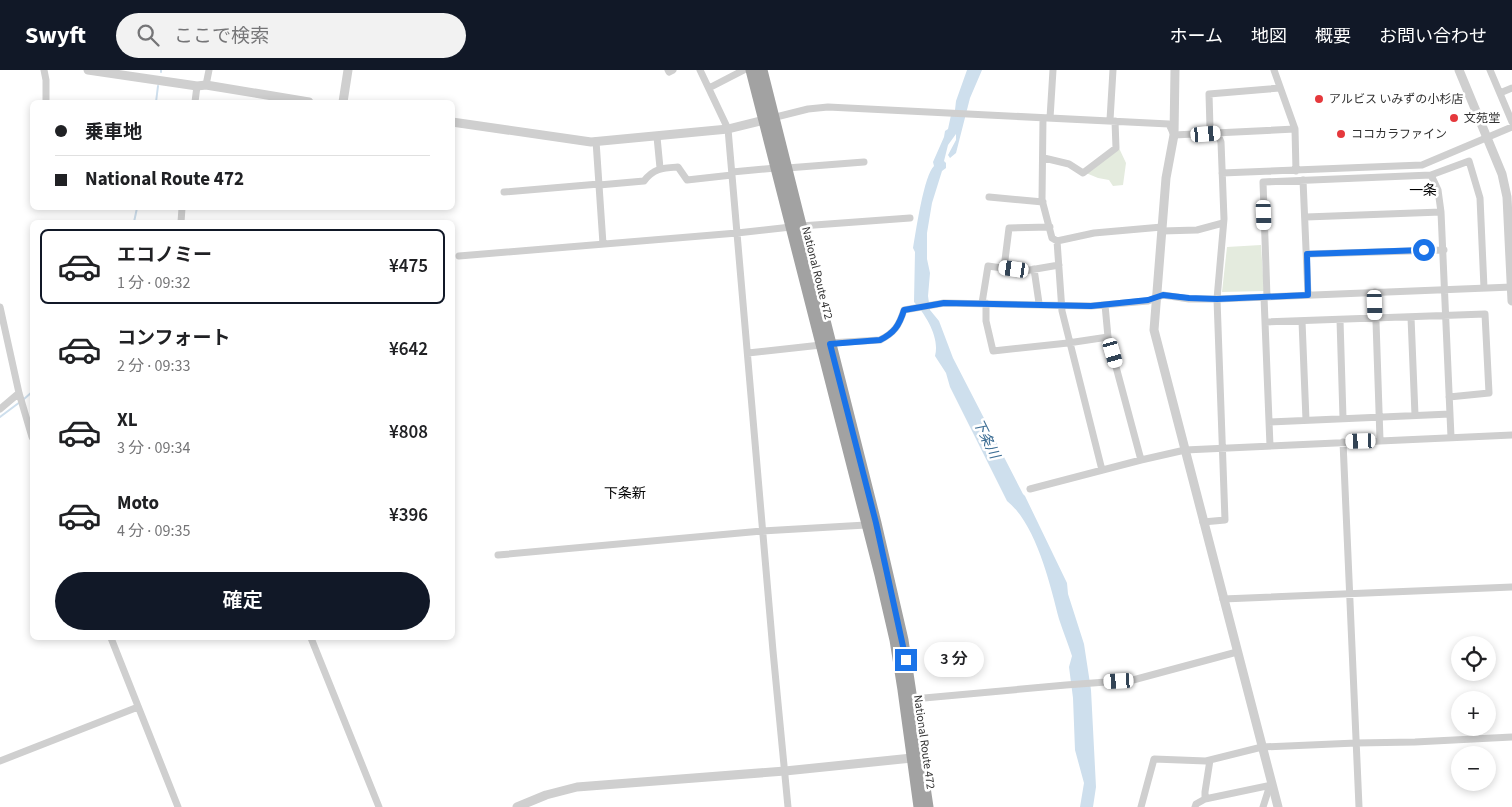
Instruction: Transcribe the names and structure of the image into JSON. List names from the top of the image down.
{
  "streets": {
    "highway": ["National Route 472"]
  },
  "districts": ["一条", "下条新"],
  "water": ["下条川"],
  "places": ["アルビス いみずの小杉店", "文苑堂", "ココカラファイン"],
  "page": {
    "header": "Swyft",
    "search": "ここで検索",
    "nav": [
      "ホーム",
      "地図",
      "概要",
      "お問い合わせ"
    ],
    "banner": ["乗車地", "National Route 472"],
    "list": [
      {
        "name": "エコノミー",
        "note": "1 分 · 09:32",
        "value": "¥475"
      },
      {
        "name": "コンフォート",
        "note": "2 分 · 09:33",
        "value": "¥642"
      },
      {
        "name": "XL",
        "note": "3 分 · 09:34",
        "value": "¥808"
      },
      {
        "name": "Moto",
        "note": "4 分 · 09:35",
        "value": "¥396"
      }
    ],
    "buttons": "確定",
    "map_buttons": ["+", "−"],
    "bubble": "3 分"
  }
}
